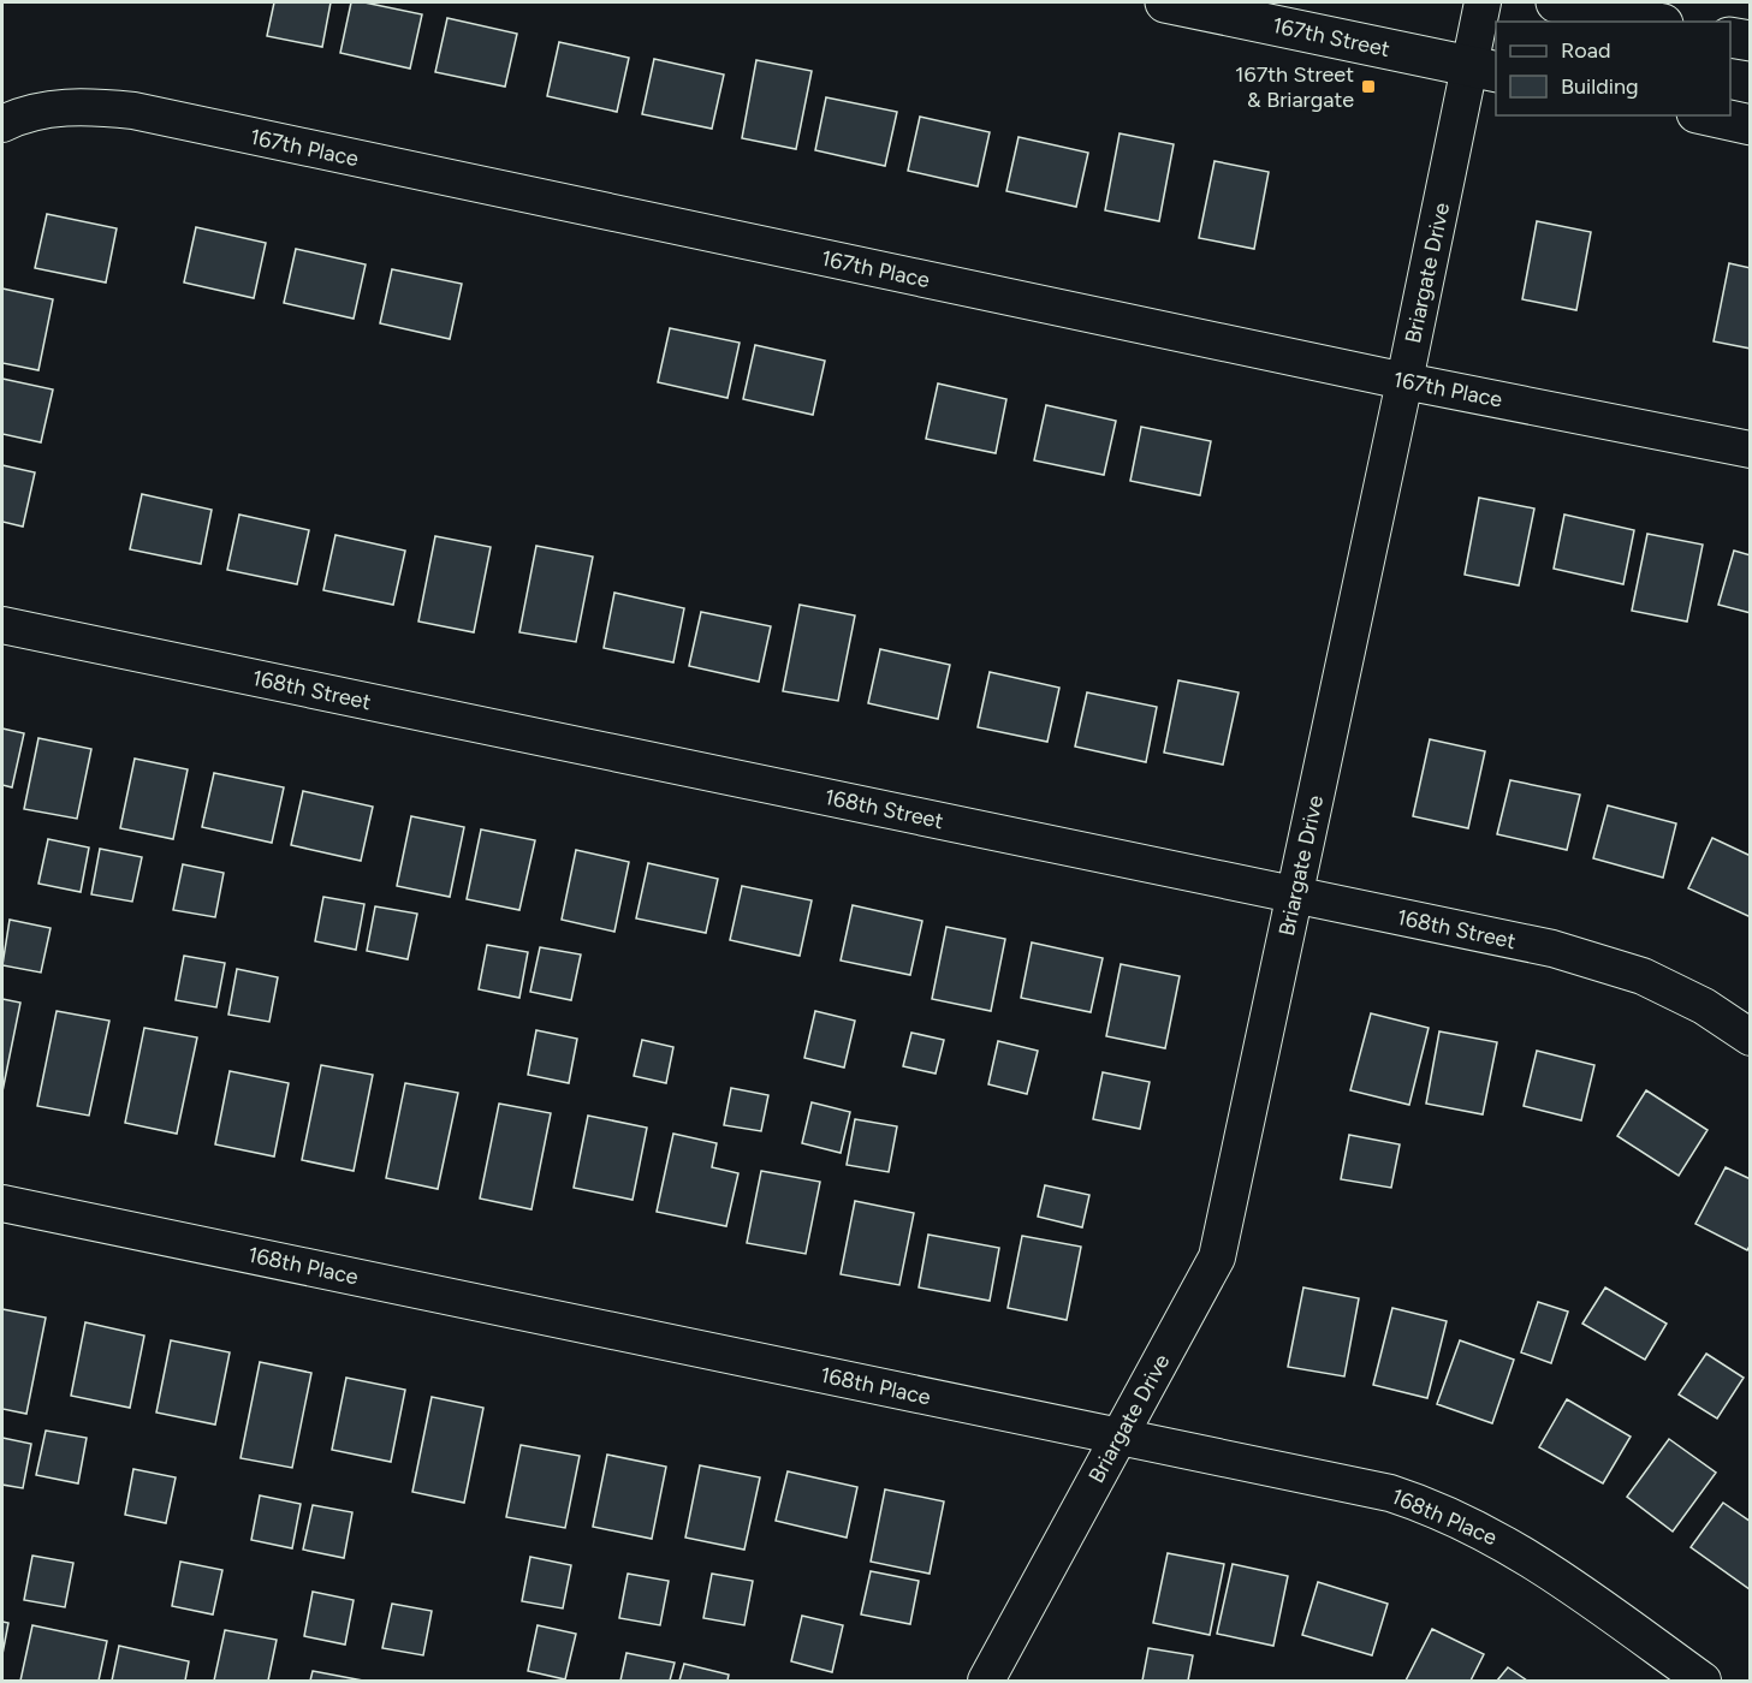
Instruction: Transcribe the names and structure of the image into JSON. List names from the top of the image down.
{
  "streets": {
    "main road": ["167th Street"],
    "street": [
      "167th Place",
      "Briargate Drive",
      "168th Street",
      "168th Place"
    ]
  },
  "crossings": [
    ["167th Street", "Briargate Drive"],
    ["167th Place", "Briargate Drive"],
    ["Briargate Drive", "168th Street"],
    ["Briargate Drive", "168th Place"]
  ],
  "places": {
    "transit": ["167th Street & Briargate"]
  },
  "legend": ["Road", "Building"]
}
